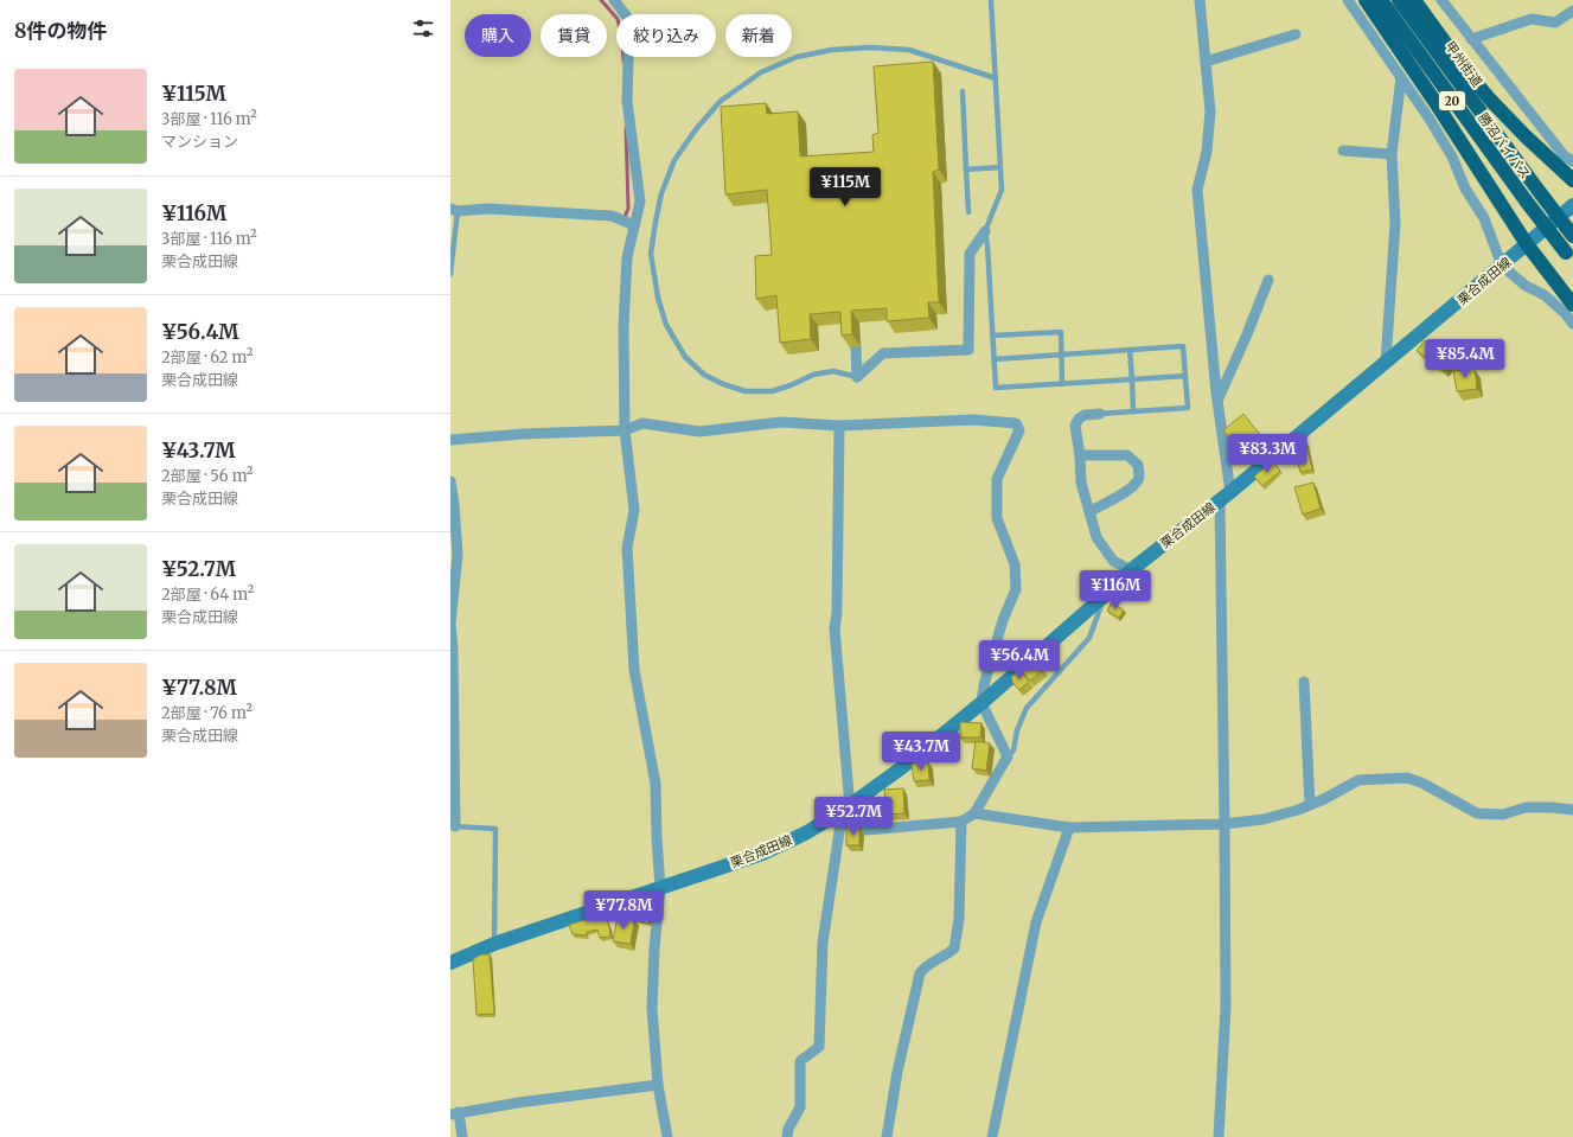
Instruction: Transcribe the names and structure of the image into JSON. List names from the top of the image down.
{
  "streets": {
    "highway": ["甲州街道", "20", "勝沼バイパス"],
    "main road": ["栗合成田線"]
  },
  "page": {
    "heading": "8件の物件",
    "chip": [
      "購入",
      "賃貸",
      "絞り込み",
      "新着"
    ],
    "list": [
      {
        "name": "¥115M",
        "note": "3部屋 · 116 m² · マンション"
      },
      {
        "name": "¥116M",
        "note": "3部屋 · 116 m² · 栗合成田線"
      },
      {
        "name": "¥56.4M",
        "note": "2部屋 · 62 m² · 栗合成田線"
      },
      {
        "name": "¥43.7M",
        "note": "2部屋 · 56 m² · 栗合成田線"
      },
      {
        "name": "¥52.7M",
        "note": "2部屋 · 64 m² · 栗合成田線"
      },
      {
        "name": "¥77.8M",
        "note": "2部屋 · 76 m² · 栗合成田線"
      }
    ],
    "price": [
      "¥115M",
      "¥85.4M",
      "¥83.3M",
      "¥116M",
      "¥56.4M",
      "¥43.7M",
      "¥52.7M",
      "¥77.8M"
    ]
  }
}
